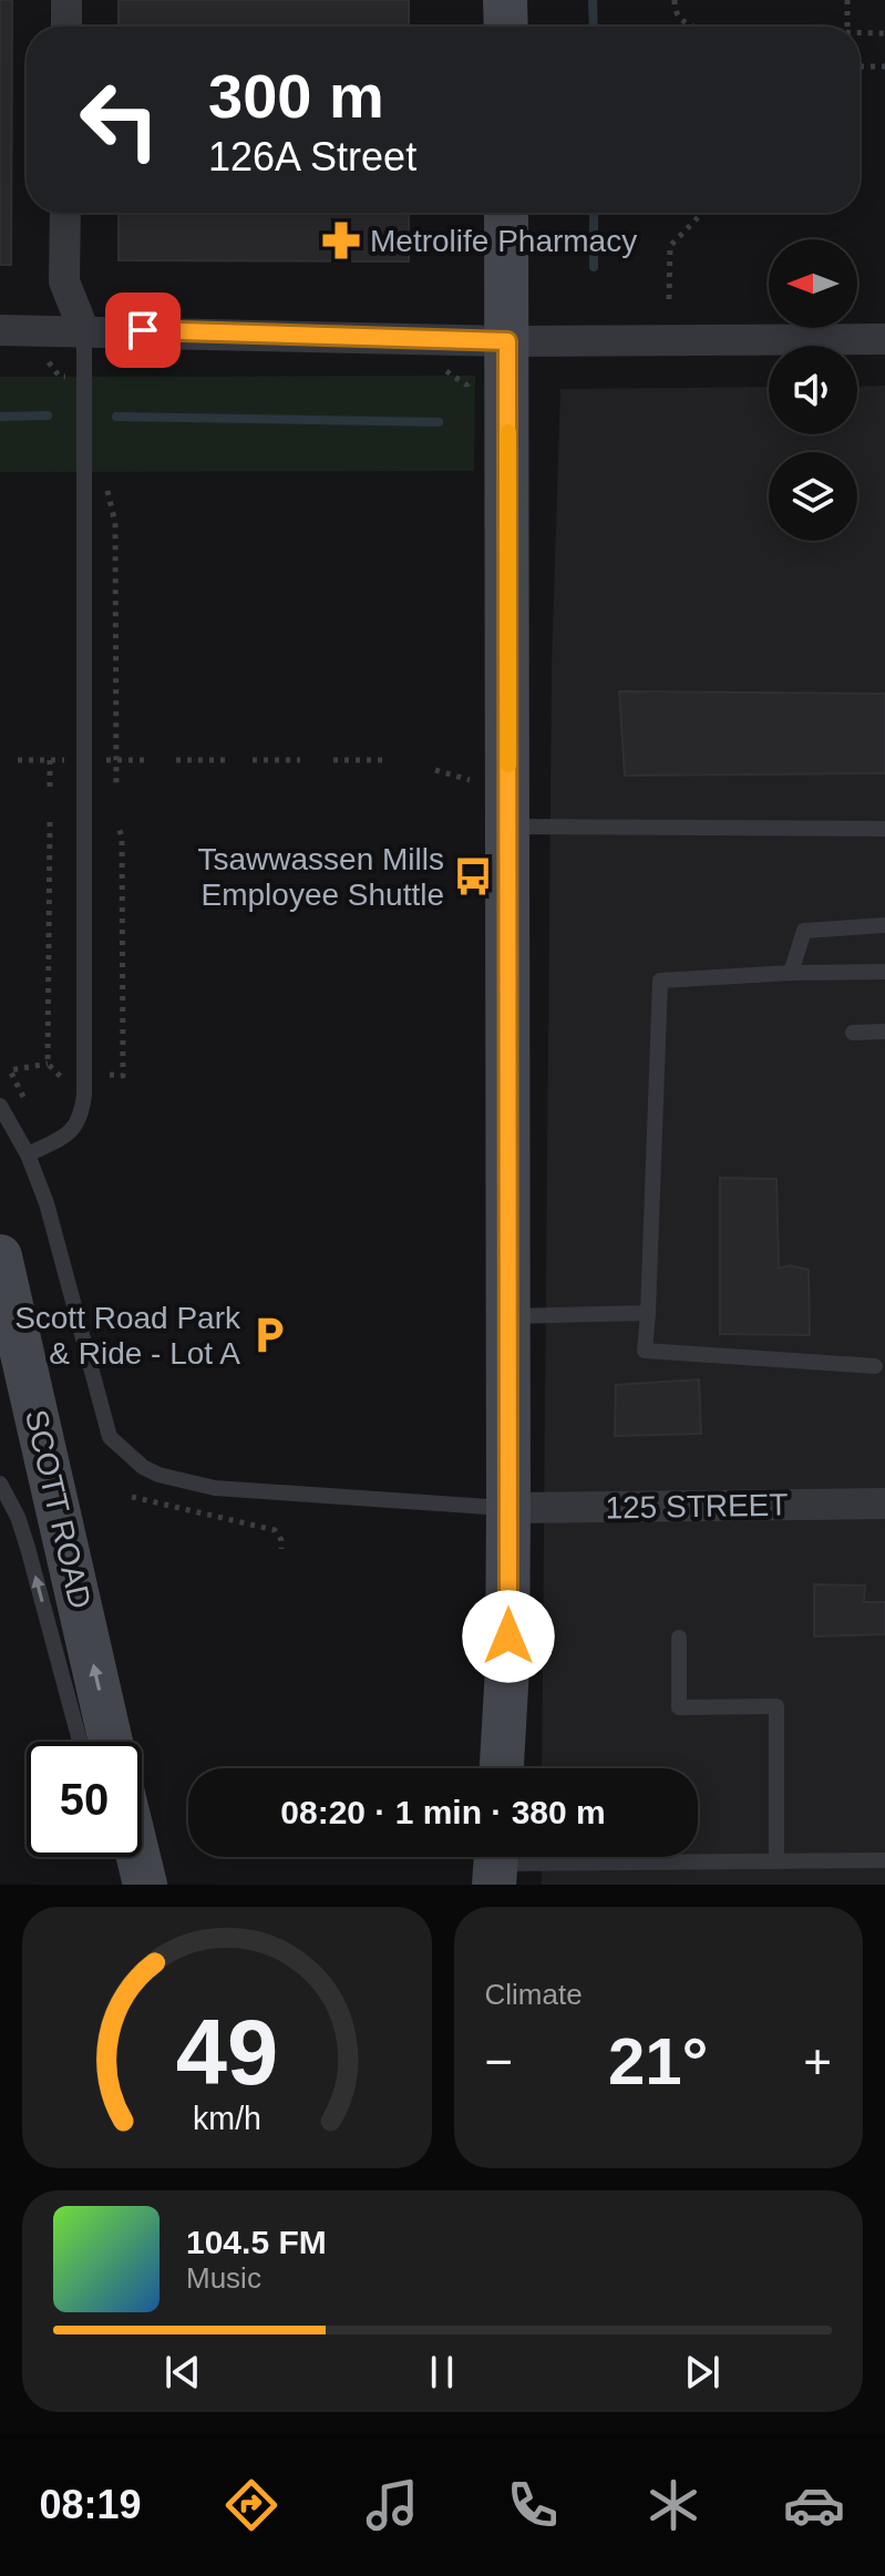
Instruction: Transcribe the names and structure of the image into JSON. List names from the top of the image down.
{
  "streets": {
    "main road": ["SCOTT ROAD"],
    "street": ["125 STREET"]
  },
  "one_way": ["SCOTT ROAD"],
  "places": {
    "pharmacy": ["Metrolife Pharmacy"],
    "bus stop": ["Tsawwassen Mills Employee Shuttle"],
    "parking": ["Scott Road Park & Ride - Lot A"]
  },
  "north": "left",
  "page": {
    "turn": ["300 m", "126A Street"],
    "limit": "50",
    "trip": "08:20 · 1 min · 380 m",
    "tile": "Climate",
    "heat": ["−", "21°", "+"],
    "song": ["104.5 FM", "Music"],
    "tabs": "08:19",
    "gauge": ["49", "km/h"]
  }
}
